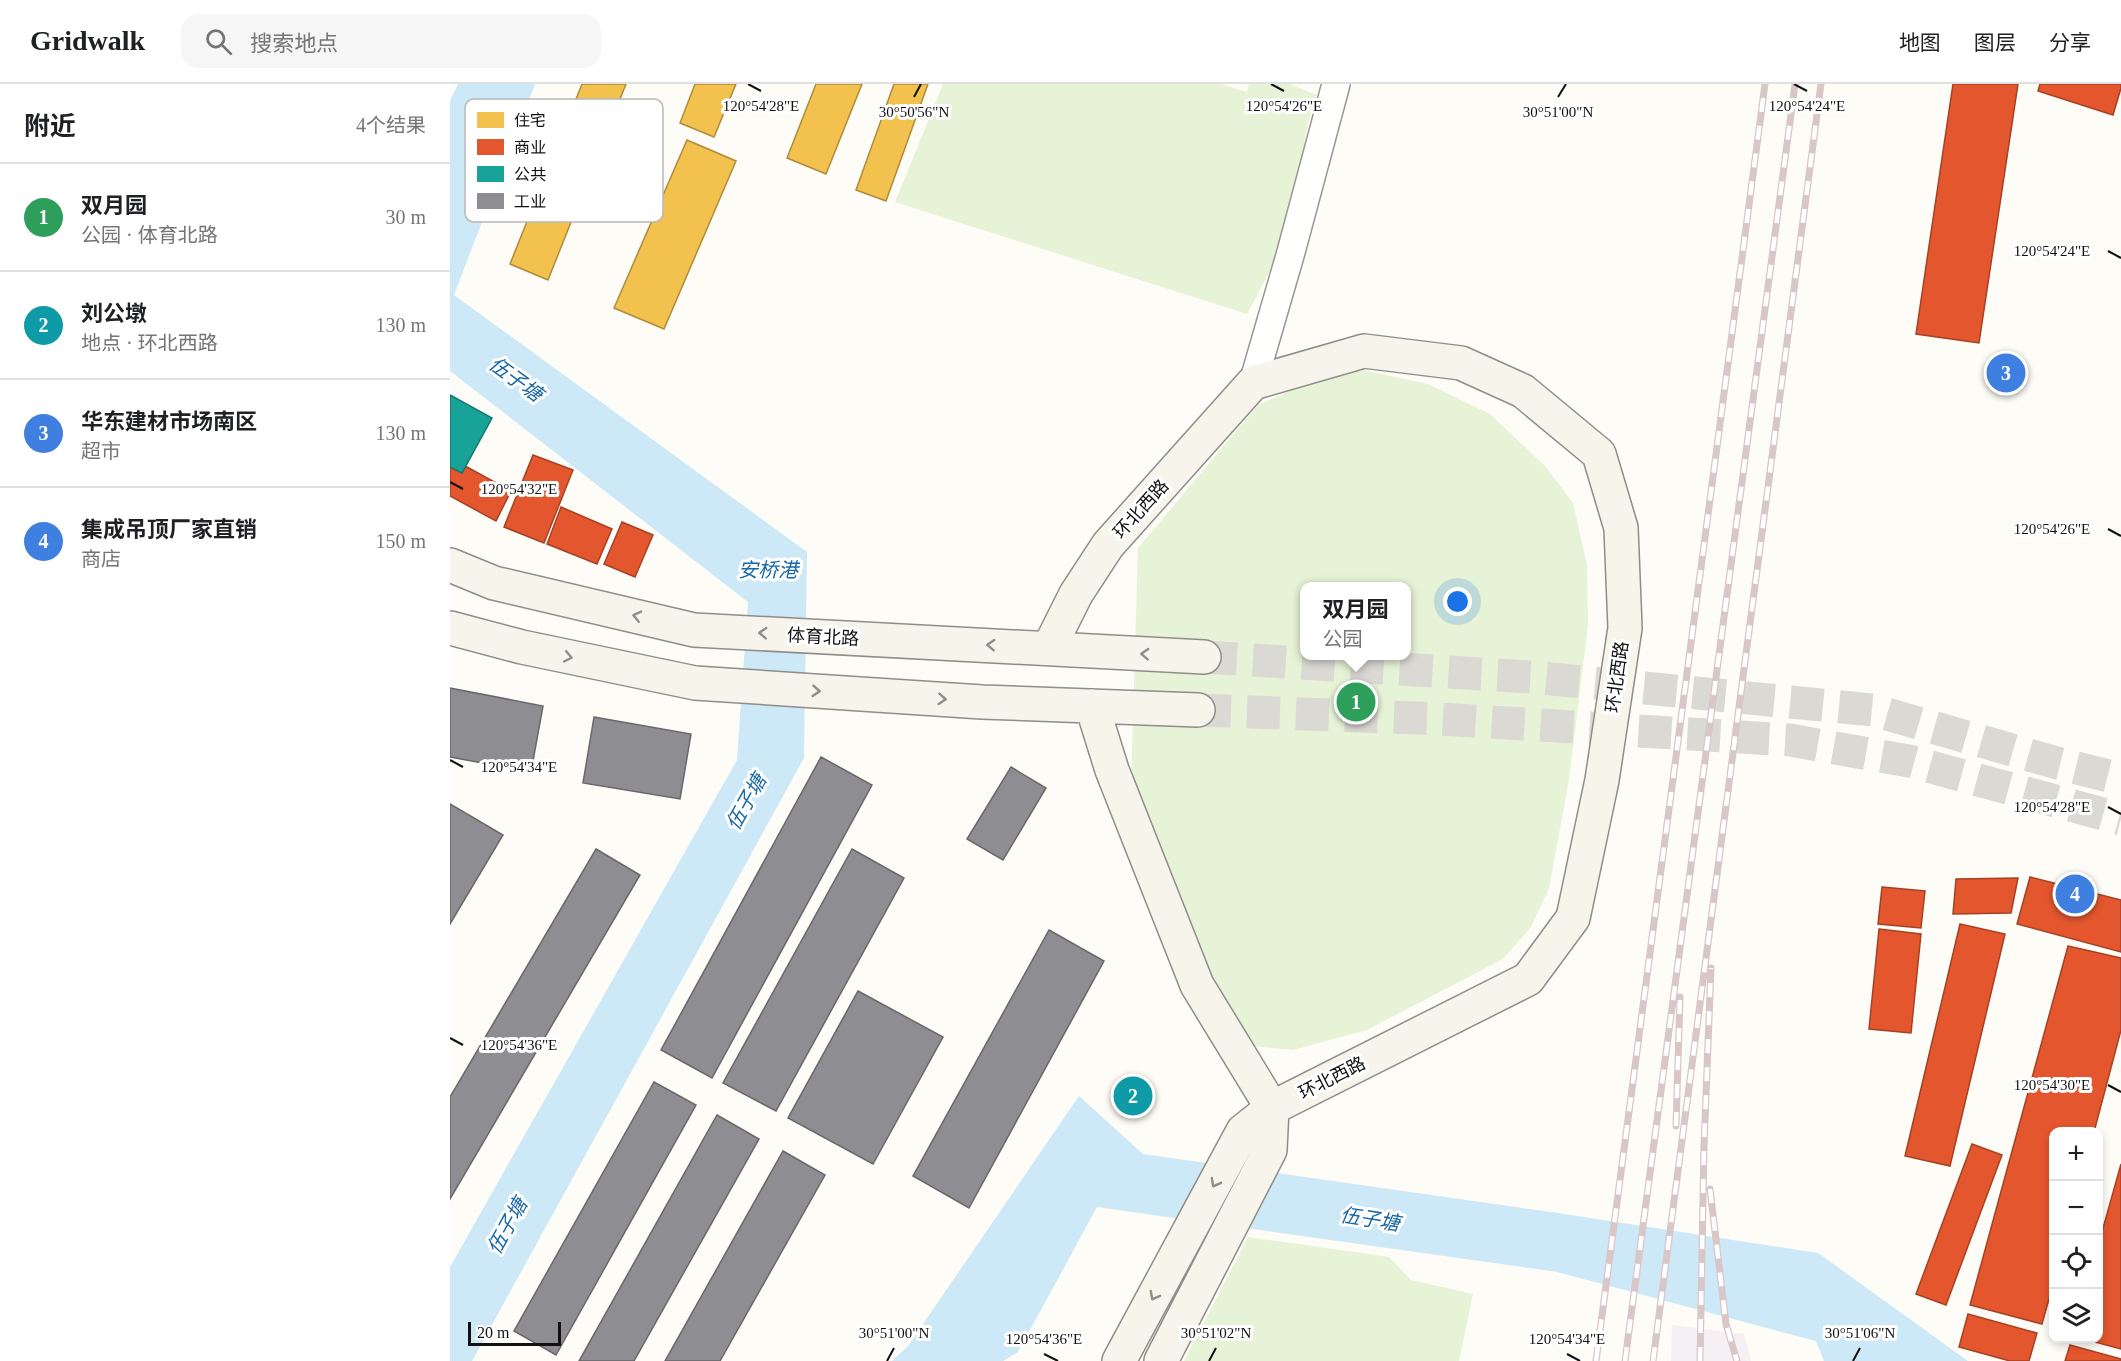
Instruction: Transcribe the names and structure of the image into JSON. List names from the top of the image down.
{
  "streets": {
    "street": ["环北西路", "体育北路"]
  },
  "crossings": [
    ["环北西路", "体育北路"]
  ],
  "water": ["伍子塘", "安桥港"],
  "legend": [
    "住宅",
    "商业",
    "公共",
    "工业"
  ],
  "scale_bar": "20 m",
  "page": {
    "header": "Gridwalk",
    "search": "搜索地点",
    "nav": ["地图", "图层", "分享"],
    "heading": ["附近", "4个结果"],
    "list": [
      {
        "mark": "1",
        "name": "双月园",
        "note": "公园 · 体育北路",
        "value": "30 m"
      },
      {
        "mark": "2",
        "name": "刘公墩",
        "note": "地点 · 环北西路",
        "value": "130 m"
      },
      {
        "mark": "3",
        "name": "华东建材市场南区",
        "note": "超市",
        "value": "130 m"
      },
      {
        "mark": "4",
        "name": "集成吊顶厂家直销",
        "note": "商店",
        "value": "150 m"
      }
    ],
    "pins": [
      "3",
      "1",
      "4",
      "2"
    ],
    "popup": ["双月园", "公园"],
    "map_buttons": ["+", "−"],
    "scale": "20 m"
  },
  "coordinates": [
    "120°54'28\"E",
    "120°54'26\"E",
    "120°54'24\"E",
    "30°50'56\"N",
    "30°51'00\"N",
    "120°54'32\"E",
    "120°54'34\"E",
    "120°54'36\"E",
    "120°54'30\"E",
    "30°51'02\"N",
    "30°51'06\"N"
  ]
}
